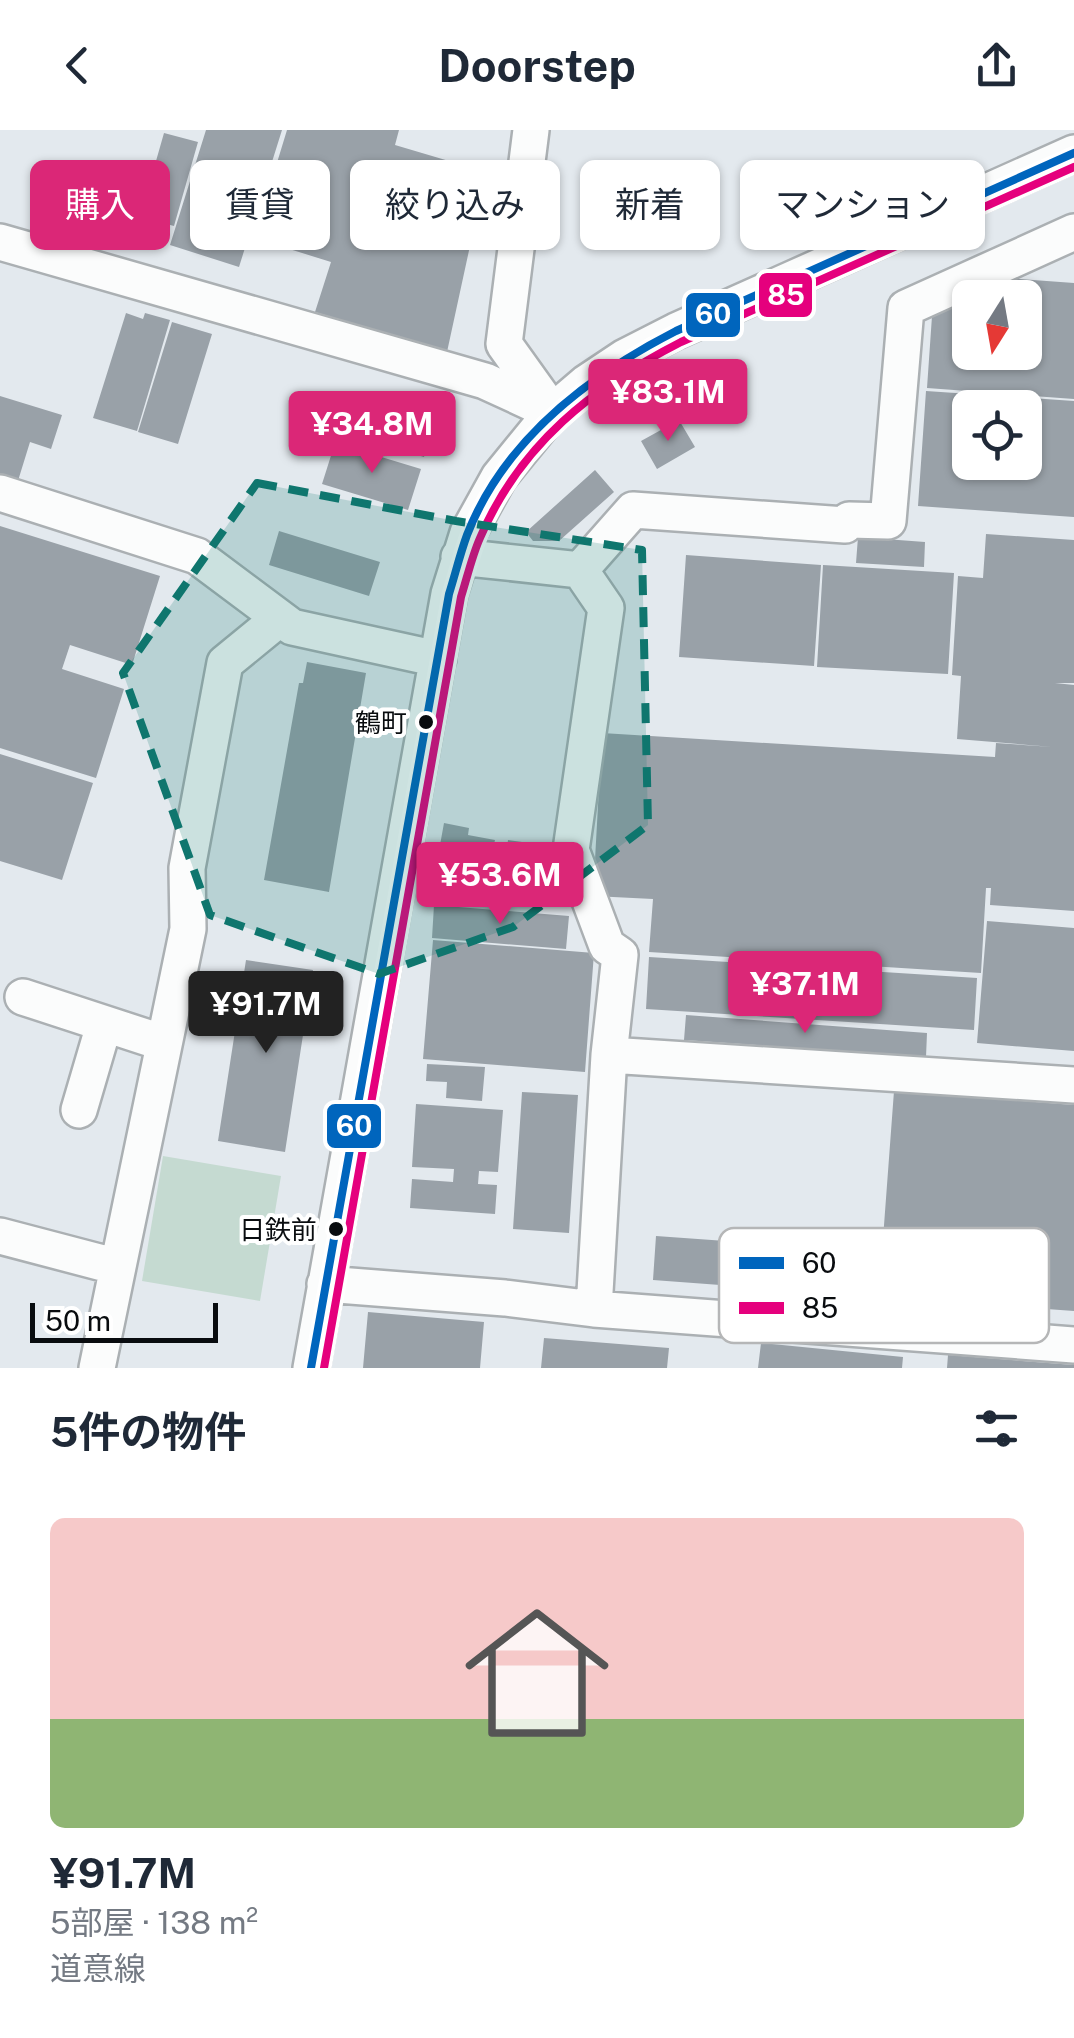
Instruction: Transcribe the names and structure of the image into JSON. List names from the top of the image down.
{
  "places": ["鶴町", "日鉄前"],
  "lines": ["transit line 60", "transit line 85"],
  "legend": ["60", "85"],
  "scale_bar": "50 m",
  "north": "bottom",
  "page": {
    "header": "Doorstep",
    "chip": [
      "購入",
      "賃貸",
      "絞り込み",
      "新着",
      "マンション"
    ],
    "price": [
      "¥83.1M",
      "¥34.8M",
      "¥53.6M",
      "¥37.1M",
      "¥91.7M"
    ],
    "scale": "50 m",
    "heading": "5件の物件",
    "list": [
      {
        "name": "¥91.7M",
        "note": "5部屋 · 138 m² · 道意線"
      }
    ]
  }
}
